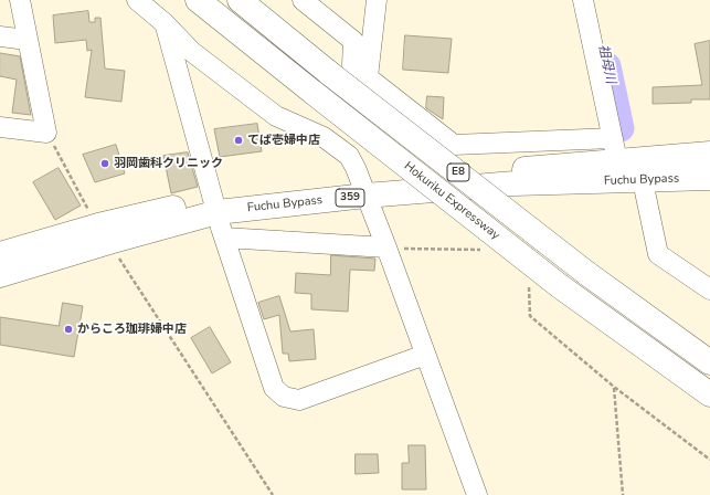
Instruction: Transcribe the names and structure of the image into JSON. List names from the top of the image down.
{
  "streets": {
    "highway": [
      "E8",
      "Fuchu Bypass",
      "359",
      "Hokuriku Expressway"
    ]
  },
  "water": ["祖母川"],
  "places": ["てば壱婦中店", "羽岡歯科クリニック", "からころ珈琲婦中店"]
}
